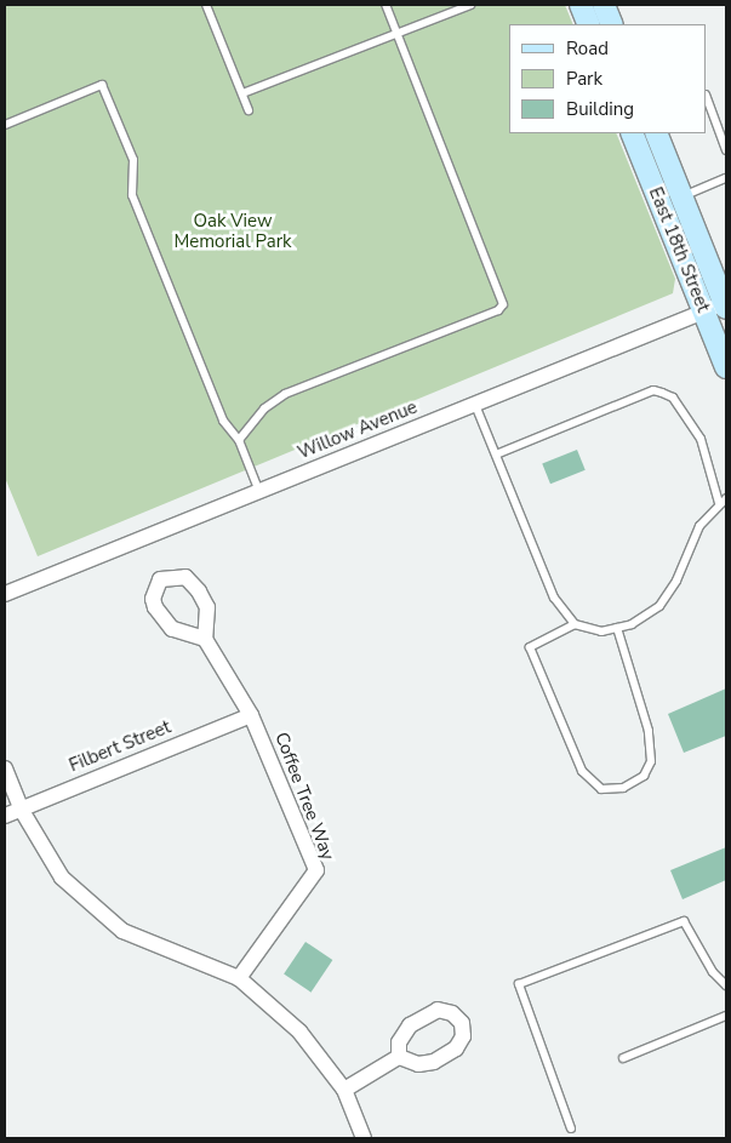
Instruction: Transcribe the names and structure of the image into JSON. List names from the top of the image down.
{
  "streets": {
    "main road": ["East 18th Street"],
    "street": ["Willow Avenue", "Filbert Street", "Coffee Tree Way"]
  },
  "crossings": [
    ["East 18th Street", "Willow Avenue"],
    ["Filbert Street", "Coffee Tree Way"]
  ],
  "parks": ["Oak View Memorial Park"],
  "legend": ["Road", "Park", "Building"]
}
